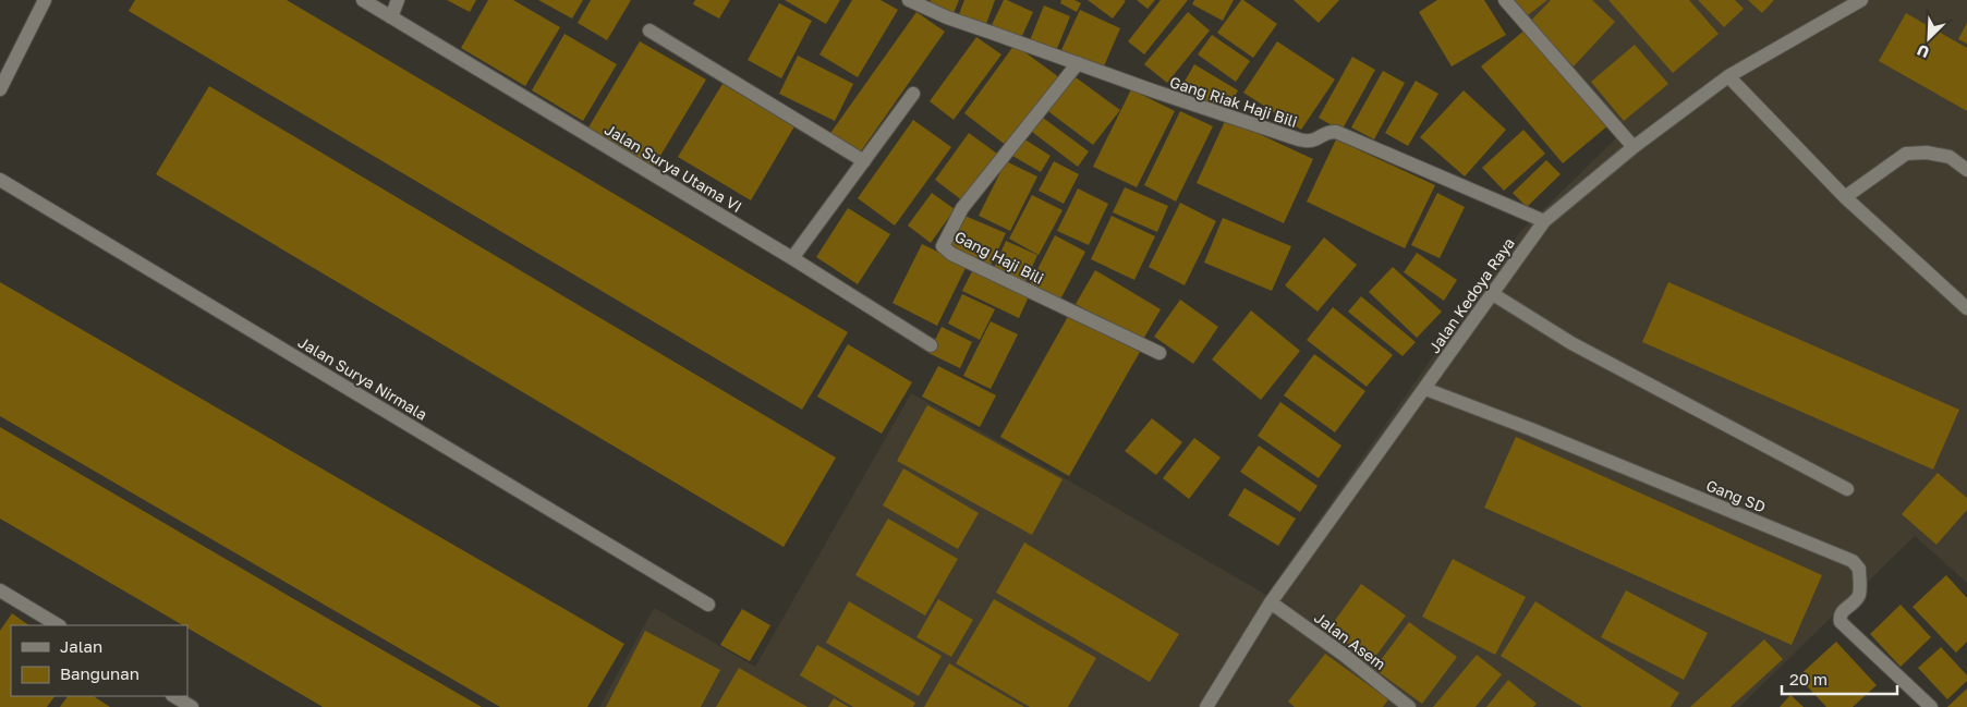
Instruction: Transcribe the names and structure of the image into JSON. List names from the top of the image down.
{
  "streets": {
    "street": [
      "Gang Riak Haji Bili",
      "Jalan Surya Utama VI",
      "Gang Haji Bili",
      "Jalan Kedoya Raya",
      "Jalan Surya Nirmala",
      "Gang SD",
      "Jalan Asem"
    ]
  },
  "crossings": [
    ["Gang Riak Haji Bili", "Gang Haji Bili"],
    ["Gang Riak Haji Bili", "Jalan Kedoya Raya"],
    ["Jalan Kedoya Raya", "Gang SD"],
    ["Jalan Kedoya Raya", "Jalan Asem"]
  ],
  "legend": ["Jalan", "Bangunan"],
  "scale_bar": "20 m",
  "north": "bottom left"
}
